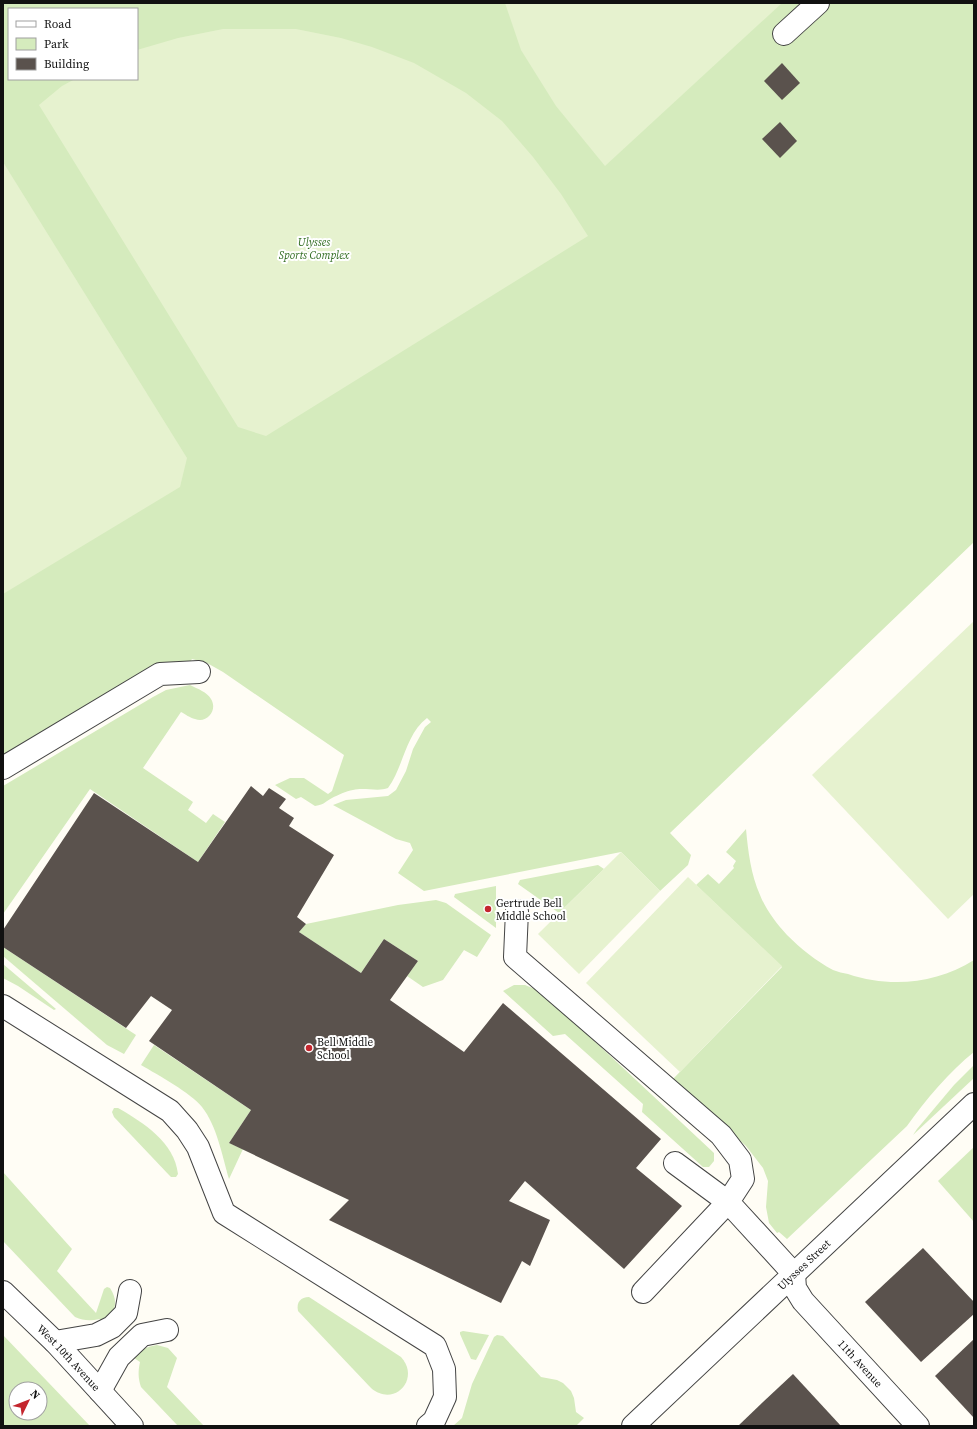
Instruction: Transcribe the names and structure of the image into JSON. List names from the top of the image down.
{
  "streets": {
    "street": ["Ulysses Street", "West 10th Avenue", "11th Avenue"]
  },
  "crossings": [
    ["Ulysses Street", "11th Avenue"]
  ],
  "parks": ["Ulysses Sports Complex"],
  "places": ["Gertrude Bell Middle School", "Bell Middle School"],
  "legend": ["Road", "Park", "Building"],
  "north": "top right"
}
